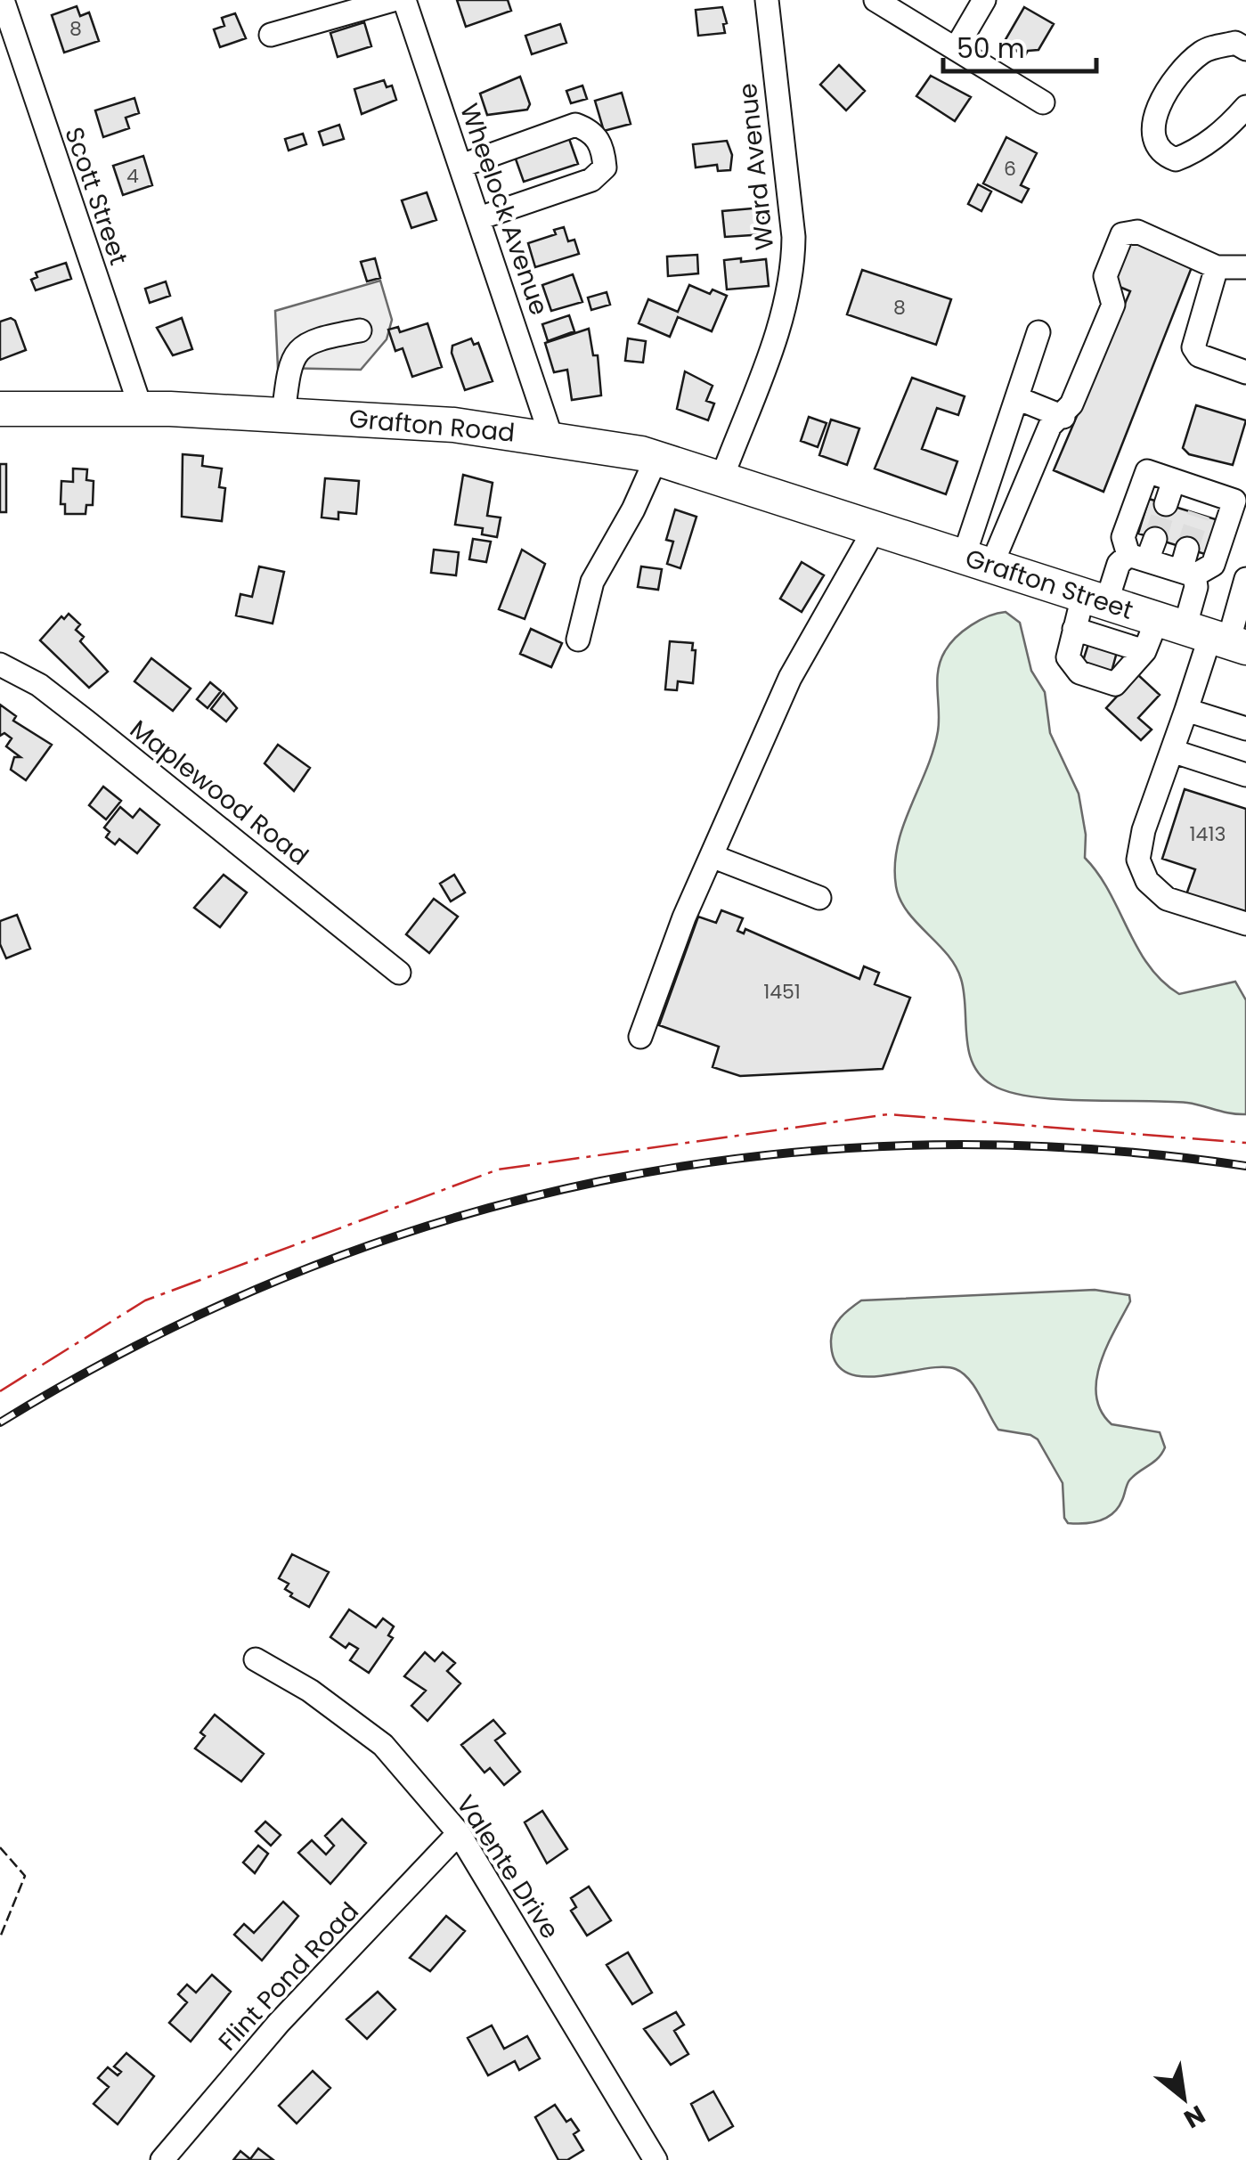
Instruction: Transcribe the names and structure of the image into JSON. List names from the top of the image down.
{
  "streets": {
    "highway": ["Grafton Road", "Grafton Street"],
    "street": [
      "Ward Avenue",
      "Scott Street",
      "Wheelock Avenue",
      "Maplewood Road",
      "Valente Drive",
      "Flint Pond Road"
    ]
  },
  "crossings": [
    ["Ward Avenue", "Grafton Road"],
    ["Scott Street", "Grafton Road"],
    ["Wheelock Avenue", "Grafton Road"],
    ["Grafton Road", "Grafton Street"],
    ["Valente Drive", "Flint Pond Road"]
  ],
  "house_numbers": [
    "8",
    "6",
    "4",
    "8",
    "1413",
    "1451"
  ],
  "scale_bar": "50 m",
  "north": "bottom right"
}
